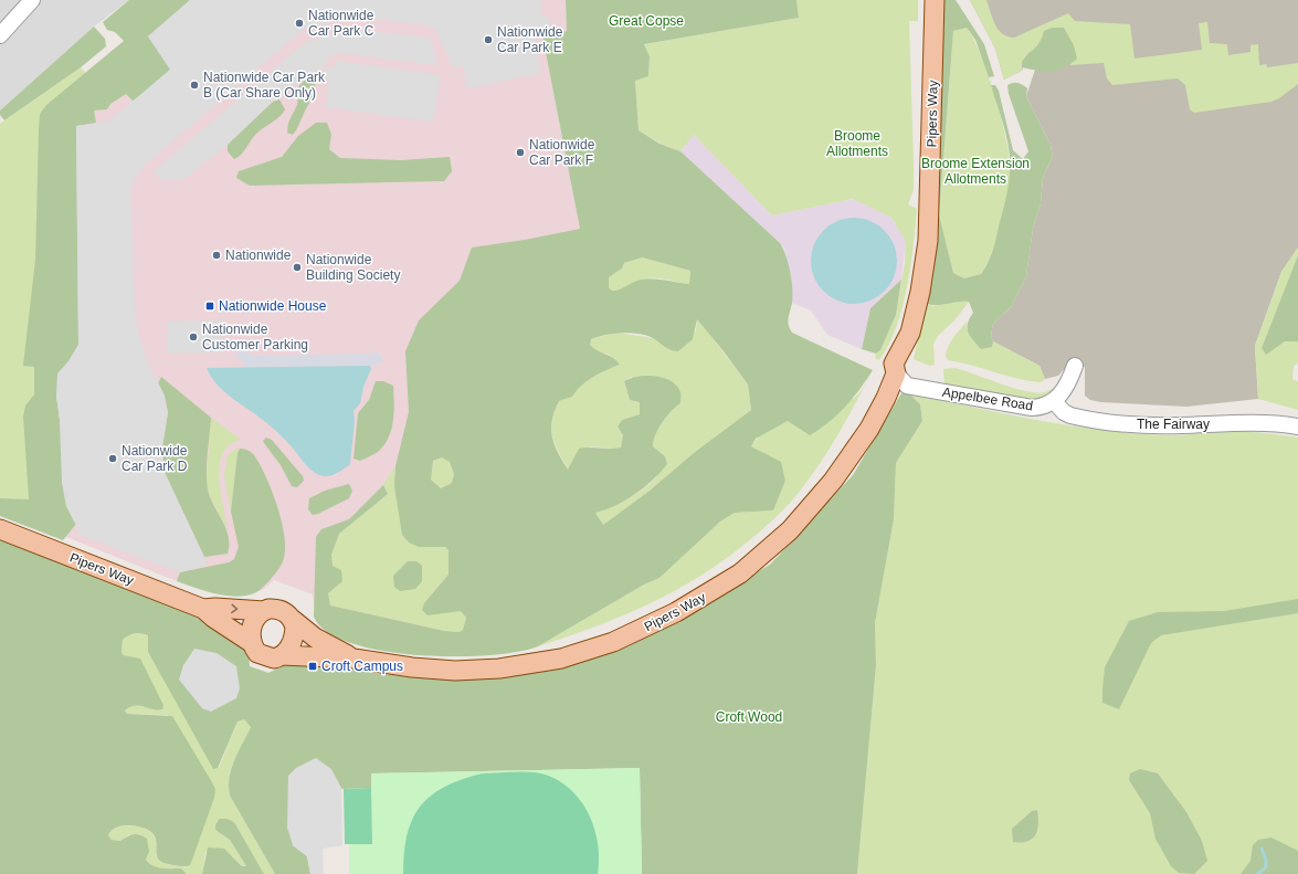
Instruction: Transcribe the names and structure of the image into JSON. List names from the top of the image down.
{
  "streets": {
    "main road": ["Pipers Way"],
    "street": ["Appelbee Road", "The Fairway"]
  },
  "crossings": [
    ["Pipers Way", "Appelbee Road"],
    ["Appelbee Road", "The Fairway"]
  ],
  "parks": [
    "Great Copse",
    "Broome Allotments",
    "Broome Extension Allotments",
    "Croft Wood"
  ],
  "places": {
    "other": [
      "Nationwide Car Park C",
      "Nationwide Car Park E",
      "Nationwide Car Park B (Car Share Only)",
      "Nationwide Car Park F",
      "Nationwide",
      "Nationwide Building Society",
      "Nationwide Customer Parking",
      "Nationwide Car Park D"
    ],
    "transit": ["Nationwide House", "Croft Campus"]
  }
}
